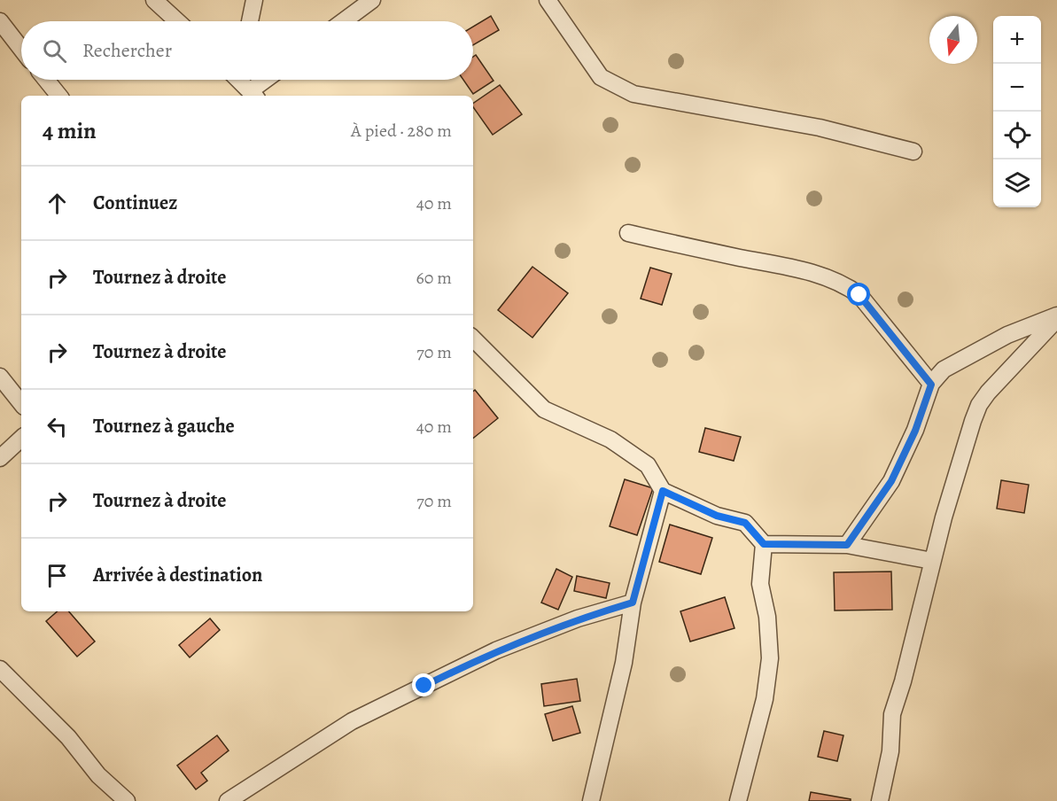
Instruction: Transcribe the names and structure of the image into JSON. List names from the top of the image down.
{
  "north": "bottom",
  "page": {
    "map_buttons": ["+", "−"],
    "search": "Rechercher",
    "heading": ["4 min", "À pied · 280 m"],
    "list": [
      ["Continuez", "40 m"],
      ["Tournez à droite", "60 m"],
      ["Tournez à droite", "70 m"],
      ["Tournez à gauche", "40 m"],
      ["Tournez à droite", "70 m"],
      "Arrivée à destination"
    ]
  }
}
